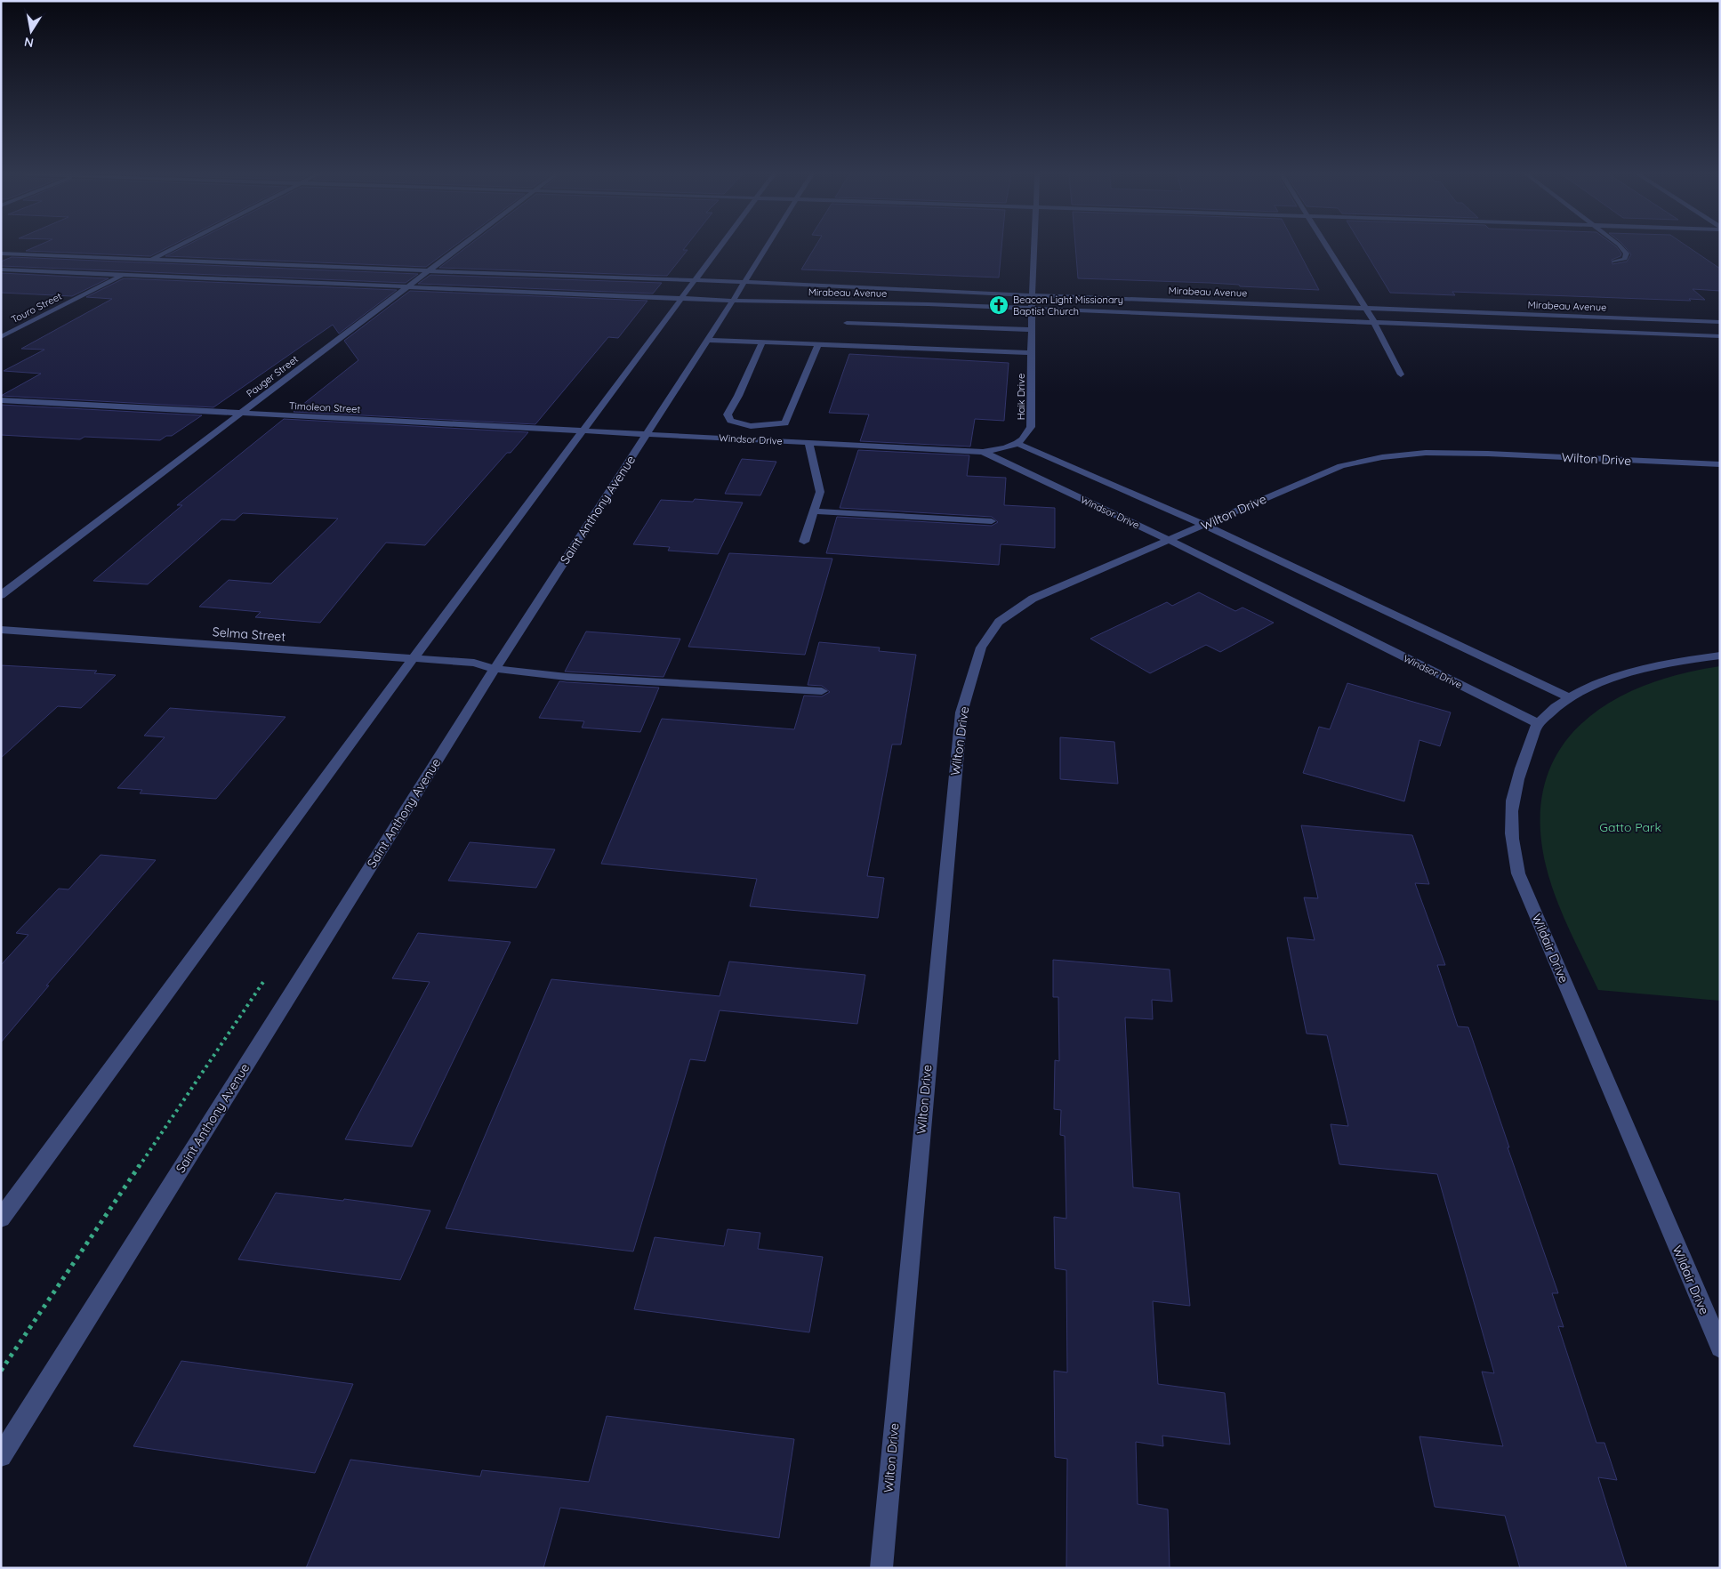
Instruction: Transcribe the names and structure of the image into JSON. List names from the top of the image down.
{
  "streets": {
    "street": [
      "Mirabeau Avenue",
      "Touro Street",
      "Pauger Street",
      "Haik Drive",
      "Timoleon Street",
      "Windsor Drive",
      "Wilton Drive",
      "Saint Anthony Avenue",
      "Selma Street",
      "Wildair Drive"
    ]
  },
  "crossings": [
    ["Mirabeau Avenue", "Touro Street"],
    ["Mirabeau Avenue", "Pauger Street"],
    ["Mirabeau Avenue", "Haik Drive"],
    ["Mirabeau Avenue", "Saint Anthony Avenue"],
    ["Pauger Street", "Timoleon Street"],
    ["Timoleon Street", "Windsor Drive"],
    ["Timoleon Street", "Saint Anthony Avenue"],
    ["Windsor Drive", "Wilton Drive"],
    ["Windsor Drive", "Saint Anthony Avenue"],
    ["Windsor Drive", "Wildair Drive"],
    ["Saint Anthony Avenue", "Selma Street"]
  ],
  "parks": ["Gatto Park"],
  "places": {
    "church": ["Beacon Light Missionary Baptist Church"]
  },
  "north": "bottom"
}
